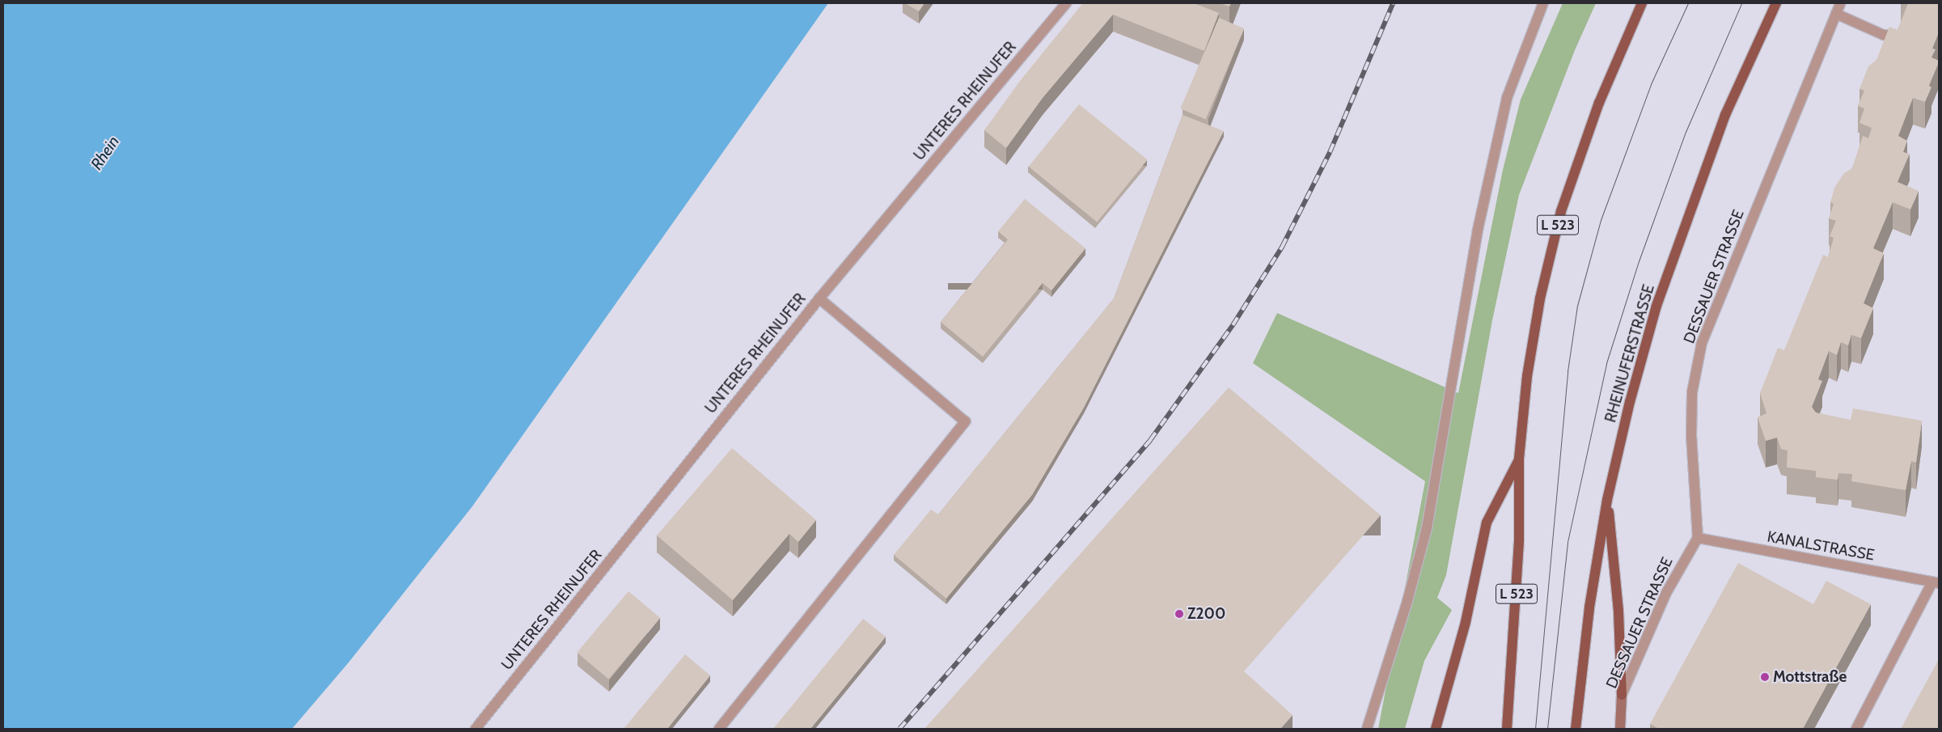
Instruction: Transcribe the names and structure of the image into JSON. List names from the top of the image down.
{
  "streets": {
    "main road": ["L 523", "DESSAUER STRASSE", "RHEINUFERSTRASSE"],
    "street": ["UNTERES RHEINUFER", "KANALSTRASSE"]
  },
  "crossings": [
    ["DESSAUER STRASSE", "KANALSTRASSE"]
  ],
  "water": ["Rhein"],
  "places": ["Z200", "Mottstraße"]
}
